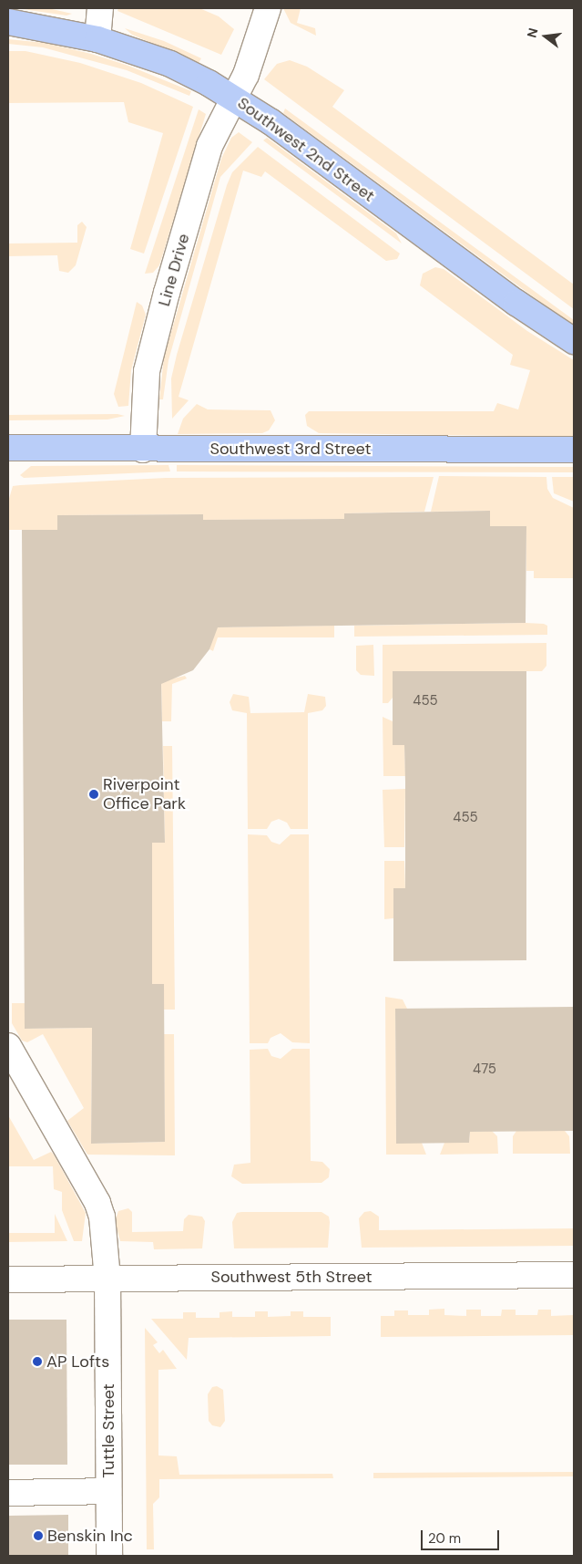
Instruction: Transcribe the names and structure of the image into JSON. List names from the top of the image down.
{
  "streets": {
    "main road": ["Southwest 2nd Street", "Southwest 3rd Street"],
    "street": ["Line Drive", "Southwest 5th Street", "Tuttle Street"]
  },
  "crossings": [
    ["Southwest 2nd Street", "Line Drive"],
    ["Line Drive", "Southwest 3rd Street"],
    ["Southwest 5th Street", "Tuttle Street"]
  ],
  "places": ["Riverpoint Office Park", "AP Lofts", "Benskin Inc"],
  "house_numbers": ["455", "455", "475"],
  "scale_bar": "20 m",
  "north": "left"
}
